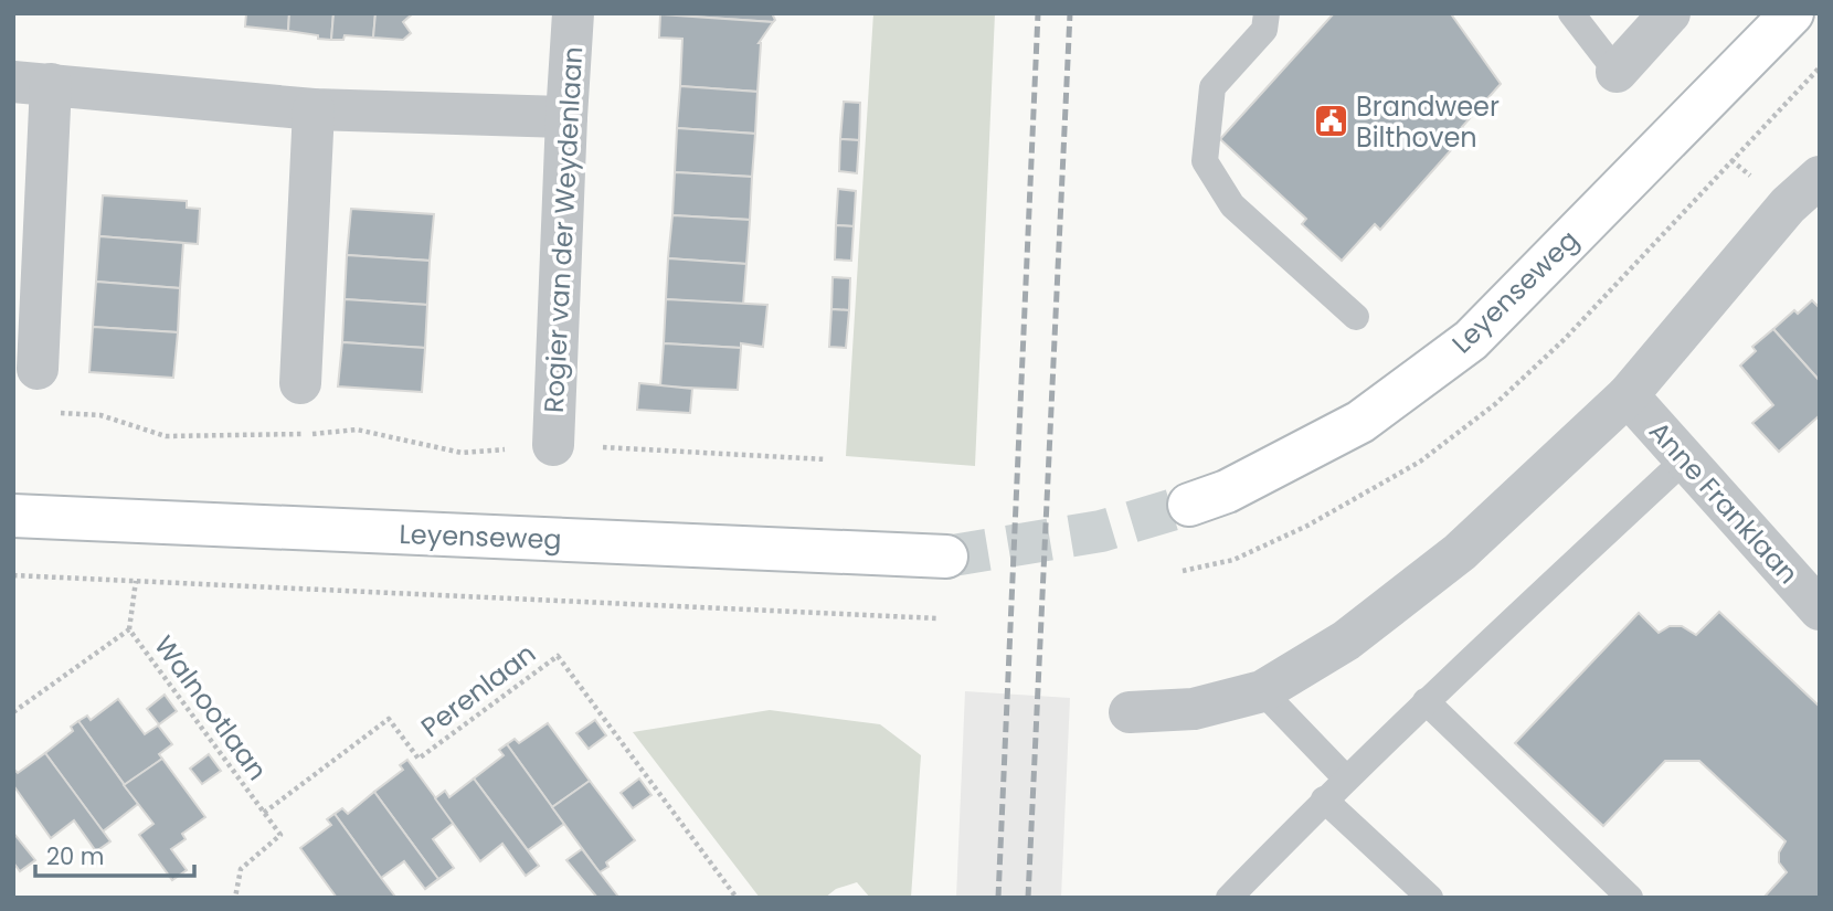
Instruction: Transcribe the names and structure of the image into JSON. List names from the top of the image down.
{
  "streets": {
    "street": ["Rogier van der Weydenlaan", "Leyenseweg", "Anne Franklaan"],
    "path": ["Perenlaan", "Walnootlaan"]
  },
  "crossings": [
    ["Perenlaan", "Walnootlaan"]
  ],
  "places": {
    "public building": ["Brandweer Bilthoven"]
  },
  "scale_bar": "20 m"
}
